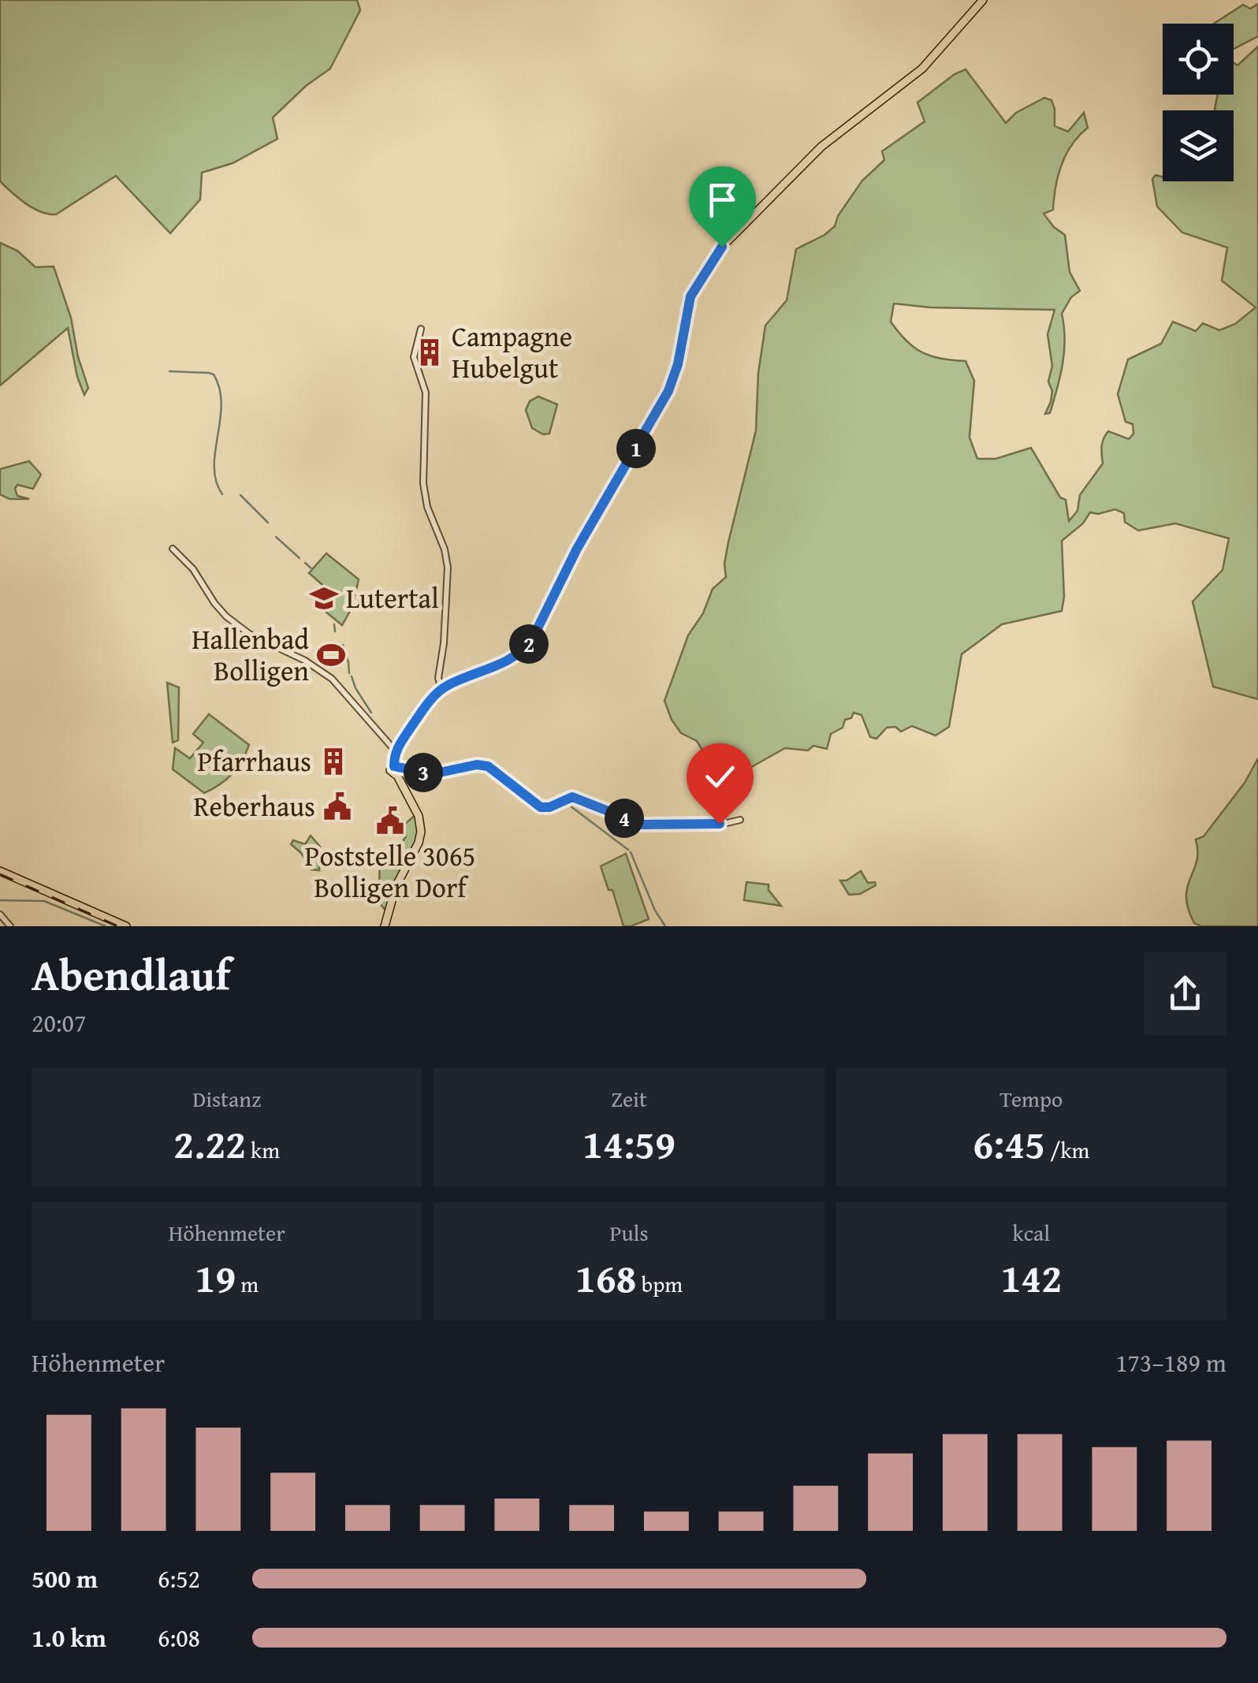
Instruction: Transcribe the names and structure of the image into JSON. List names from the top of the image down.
{
  "places": {
    "building": ["Campagne Hubelgut", "Pfarrhaus"],
    "school or university": ["Lutertal"],
    "sports": ["Hallenbad Bolligen"],
    "public building": ["Reberhaus", "Poststelle 3065 Bolligen Dorf"]
  },
  "page": {
    "pins": [
      "1",
      "2",
      "3",
      "4"
    ],
    "heading": ["Abendlauf", "20:07"],
    "stats": [
      ["Distanz", "2.22 km"],
      ["Zeit", "14:59"],
      ["Tempo", "6:45 /km"],
      ["Höhenmeter", "19 m"],
      ["Puls", "168 bpm"],
      ["kcal", "142"]
    ],
    "chart": ["Höhenmeter", "173–189 m"],
    "list": [
      {
        "name": "500 m",
        "note": "6:52"
      },
      {
        "name": "1.0 km",
        "note": "6:08"
      }
    ]
  }
}
